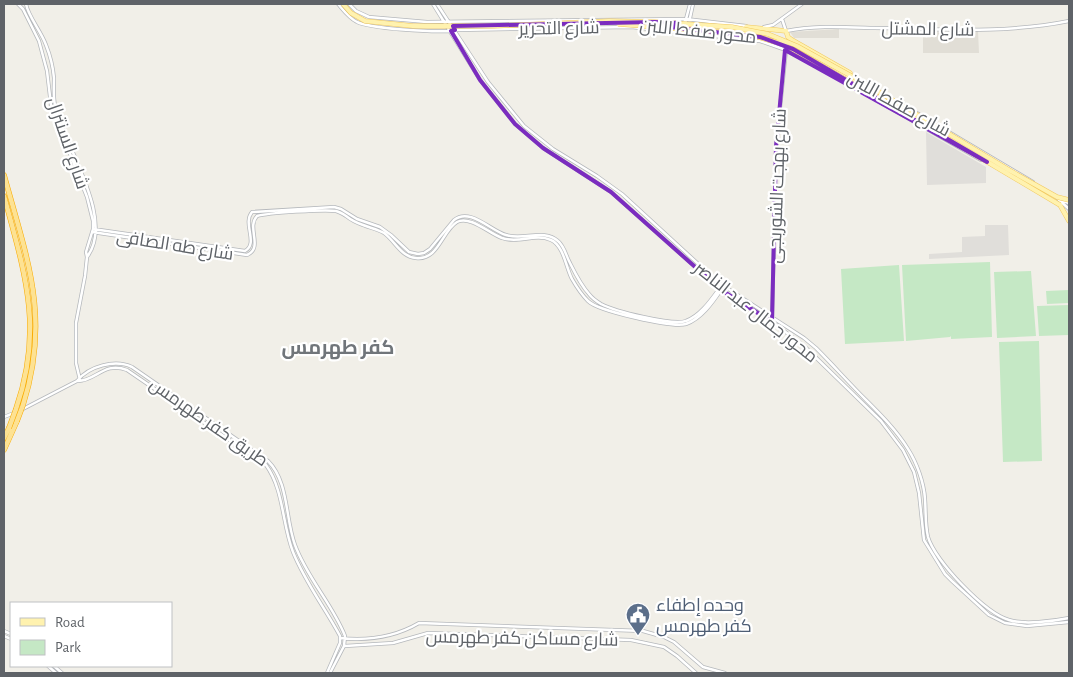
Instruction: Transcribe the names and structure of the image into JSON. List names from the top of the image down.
{
  "streets": {
    "main road": ["محور صفط اللبن"],
    "street": [
      "شارع التحرير",
      "شارع المشتل",
      "شارع صفط اللبن",
      "شارع السنترال",
      "شارع بهجت الشوربجى",
      "شارع طه الصافى",
      "محور جمال عبد الناصر",
      "طريق كفر طهرمس",
      "شارع مساكن كفر طهرمس"
    ]
  },
  "crossings": [
    ["شارع التحرير", "محور صفط اللبن"],
    ["شارع التحرير", "شارع صفط اللبن"],
    ["شارع التحرير", "شارع بهجت الشوربجى"],
    ["شارع التحرير", "محور جمال عبد الناصر"],
    ["محور صفط اللبن", "شارع صفط اللبن"],
    ["شارع السنترال", "شارع طه الصافى"],
    ["شارع السنترال", "طريق كفر طهرمس"],
    ["شارع بهجت الشوربجى", "محور جمال عبد الناصر"]
  ],
  "districts": ["كفر طهرمس"],
  "places": {
    "public building": ["وحده إطفاء كفر طهرمس"]
  },
  "legend": ["Road", "Park"]
}
